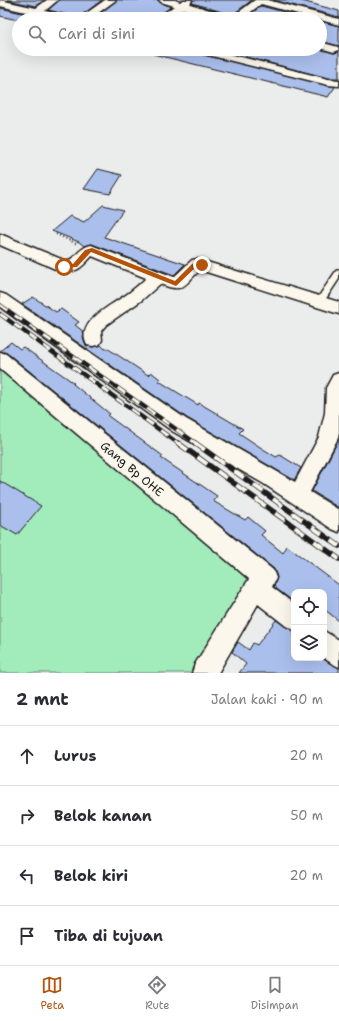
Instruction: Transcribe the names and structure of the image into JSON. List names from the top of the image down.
{
  "streets": {
    "street": ["Gang Bp OHE"]
  },
  "page": {
    "search": "Cari di sini",
    "heading": ["2 mnt", "Jalan kaki · 90 m"],
    "list": [
      ["Lurus", "20 m"],
      ["Belok kanan", "50 m"],
      ["Belok kiri", "20 m"],
      "Tiba di tujuan"
    ],
    "nav": ["Peta", "Rute", "Disimpan"]
  }
}
